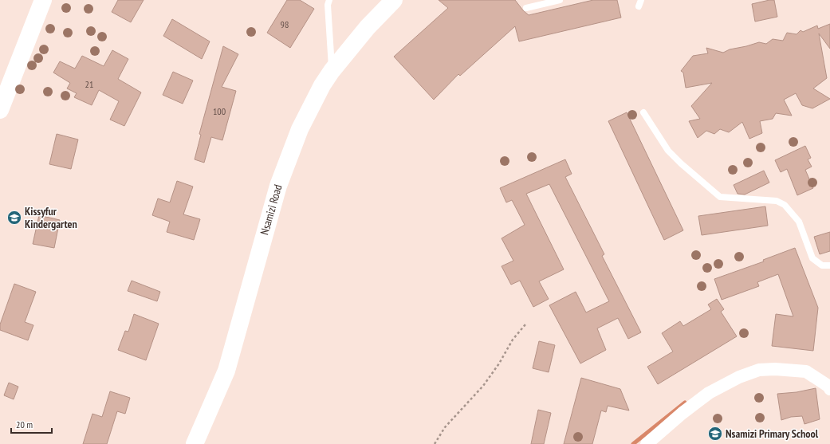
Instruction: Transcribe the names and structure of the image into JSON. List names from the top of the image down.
{
  "streets": {
    "street": ["Nsamizi Road"]
  },
  "places": {
    "school or university": ["Kissyfur Kindergarten", "Nsamizi Primary School"]
  },
  "house_numbers": ["98", "21", "100"],
  "scale_bar": "20 m"
}
